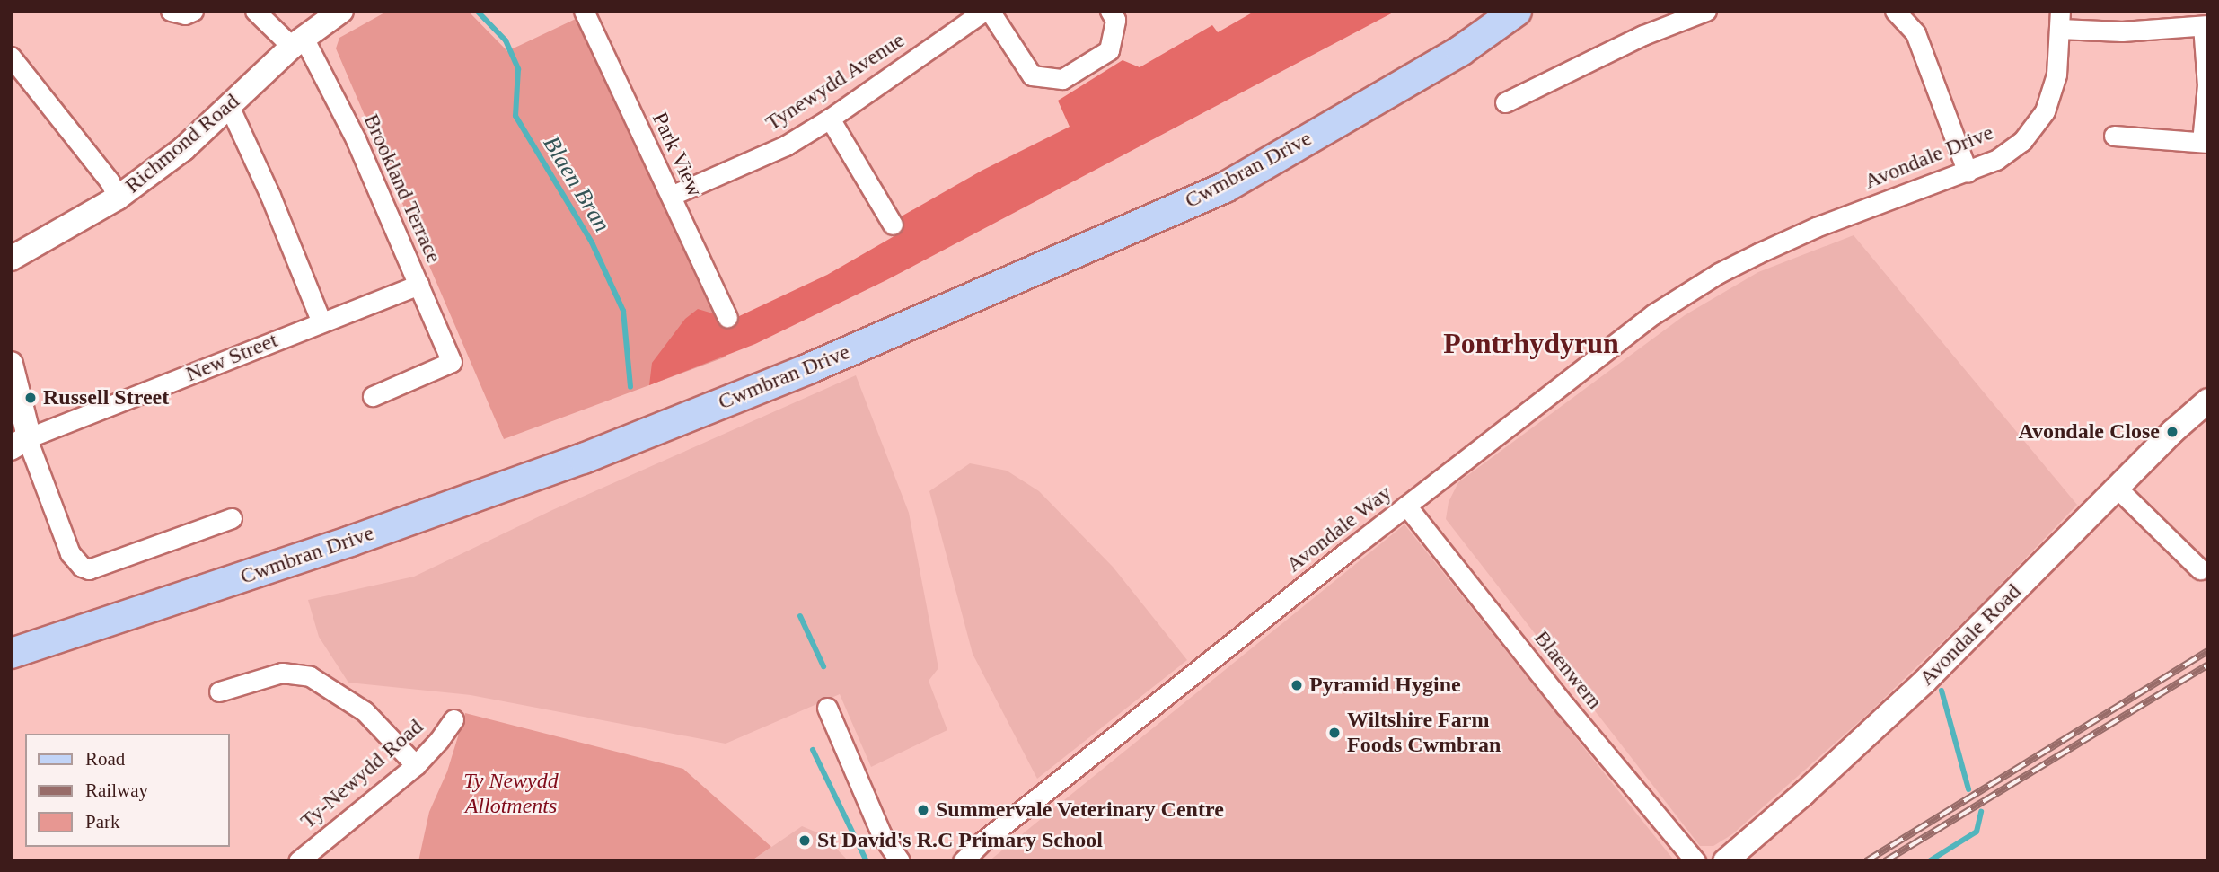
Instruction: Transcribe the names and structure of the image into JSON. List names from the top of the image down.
{
  "streets": {
    "main road": ["Cwmbran Drive"],
    "street": [
      "Tynewydd Avenue",
      "Richmond Road",
      "Park View",
      "Avondale Drive",
      "Brookland Terrace",
      "New Street",
      "Avondale Way",
      "Avondale Road",
      "Blaenwern",
      "Ty-Newydd Road"
    ]
  },
  "crossings": [
    ["Tynewydd Avenue", "Park View"],
    ["Richmond Road", "Brookland Terrace"],
    ["Avondale Drive", "Avondale Way"],
    ["Brookland Terrace", "New Street"],
    ["Avondale Way", "Blaenwern"]
  ],
  "districts": ["Pontrhydyrun"],
  "water": ["Blaen Bran"],
  "parks": ["Ty Newydd Allotments"],
  "places": [
    "Russell Street",
    "Avondale Close",
    "Pyramid Hygine",
    "Wiltshire Farm Foods Cwmbran",
    "Summervale Veterinary Centre",
    "St David's R.C Primary School"
  ],
  "legend": ["Road", "Railway", "Park"]
}
